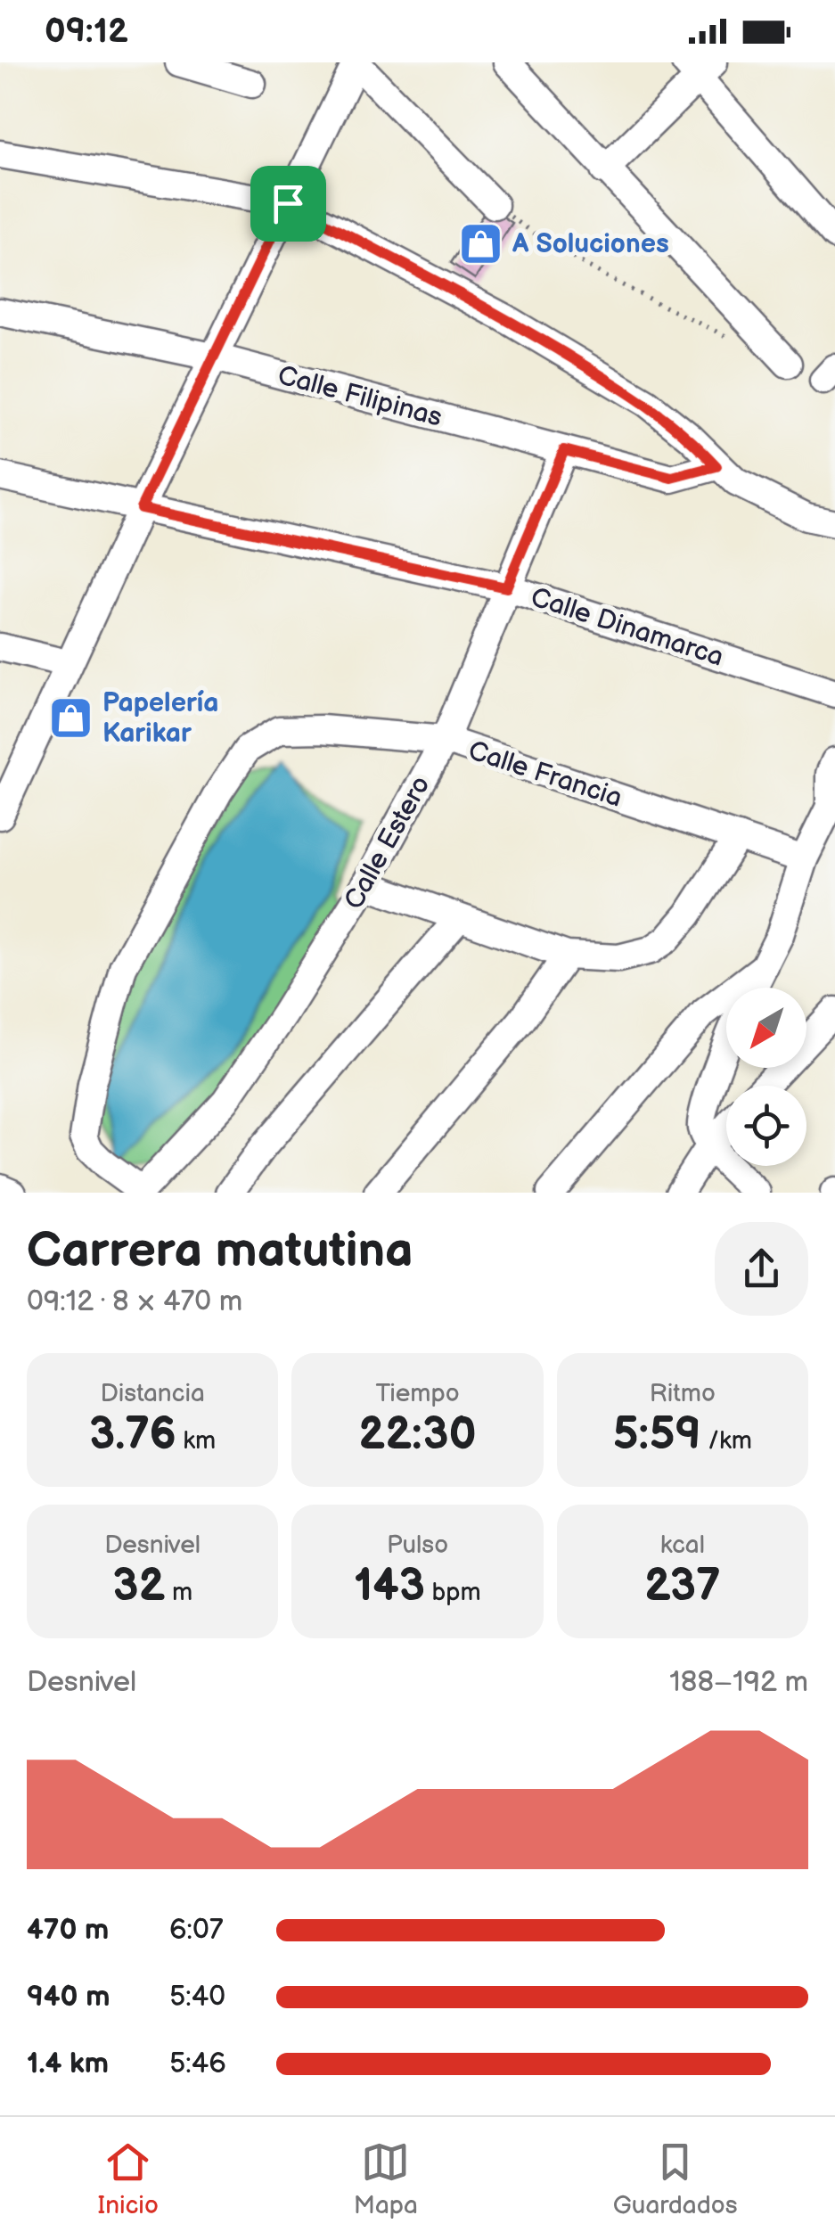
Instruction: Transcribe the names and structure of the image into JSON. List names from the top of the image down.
{
  "streets": {
    "street": [
      "Calle Filipinas",
      "Calle Dinamarca",
      "Calle Francia",
      "Calle Estero"
    ]
  },
  "crossings": [
    ["Calle Filipinas", "Calle Estero"],
    ["Calle Dinamarca", "Calle Estero"],
    ["Calle Francia", "Calle Estero"]
  ],
  "places": {
    "shop": ["A Soluciones", "Papelería Karikar"]
  },
  "north": "bottom left",
  "page": {
    "status": "09:12",
    "heading": ["Carrera matutina", "09:12 · 8 × 470 m"],
    "stats": [
      ["Distancia", "3.76 km"],
      ["Tiempo", "22:30"],
      ["Ritmo", "5:59 /km"],
      ["Desnivel", "32 m"],
      ["Pulso", "143 bpm"],
      ["kcal", "237"]
    ],
    "chart": ["Desnivel", "188–192 m"],
    "list": [
      {
        "name": "470 m",
        "note": "6:07"
      },
      {
        "name": "940 m",
        "note": "5:40"
      },
      {
        "name": "1.4 km",
        "note": "5:46"
      }
    ],
    "tabs": ["Inicio", "Mapa", "Guardados"]
  }
}
